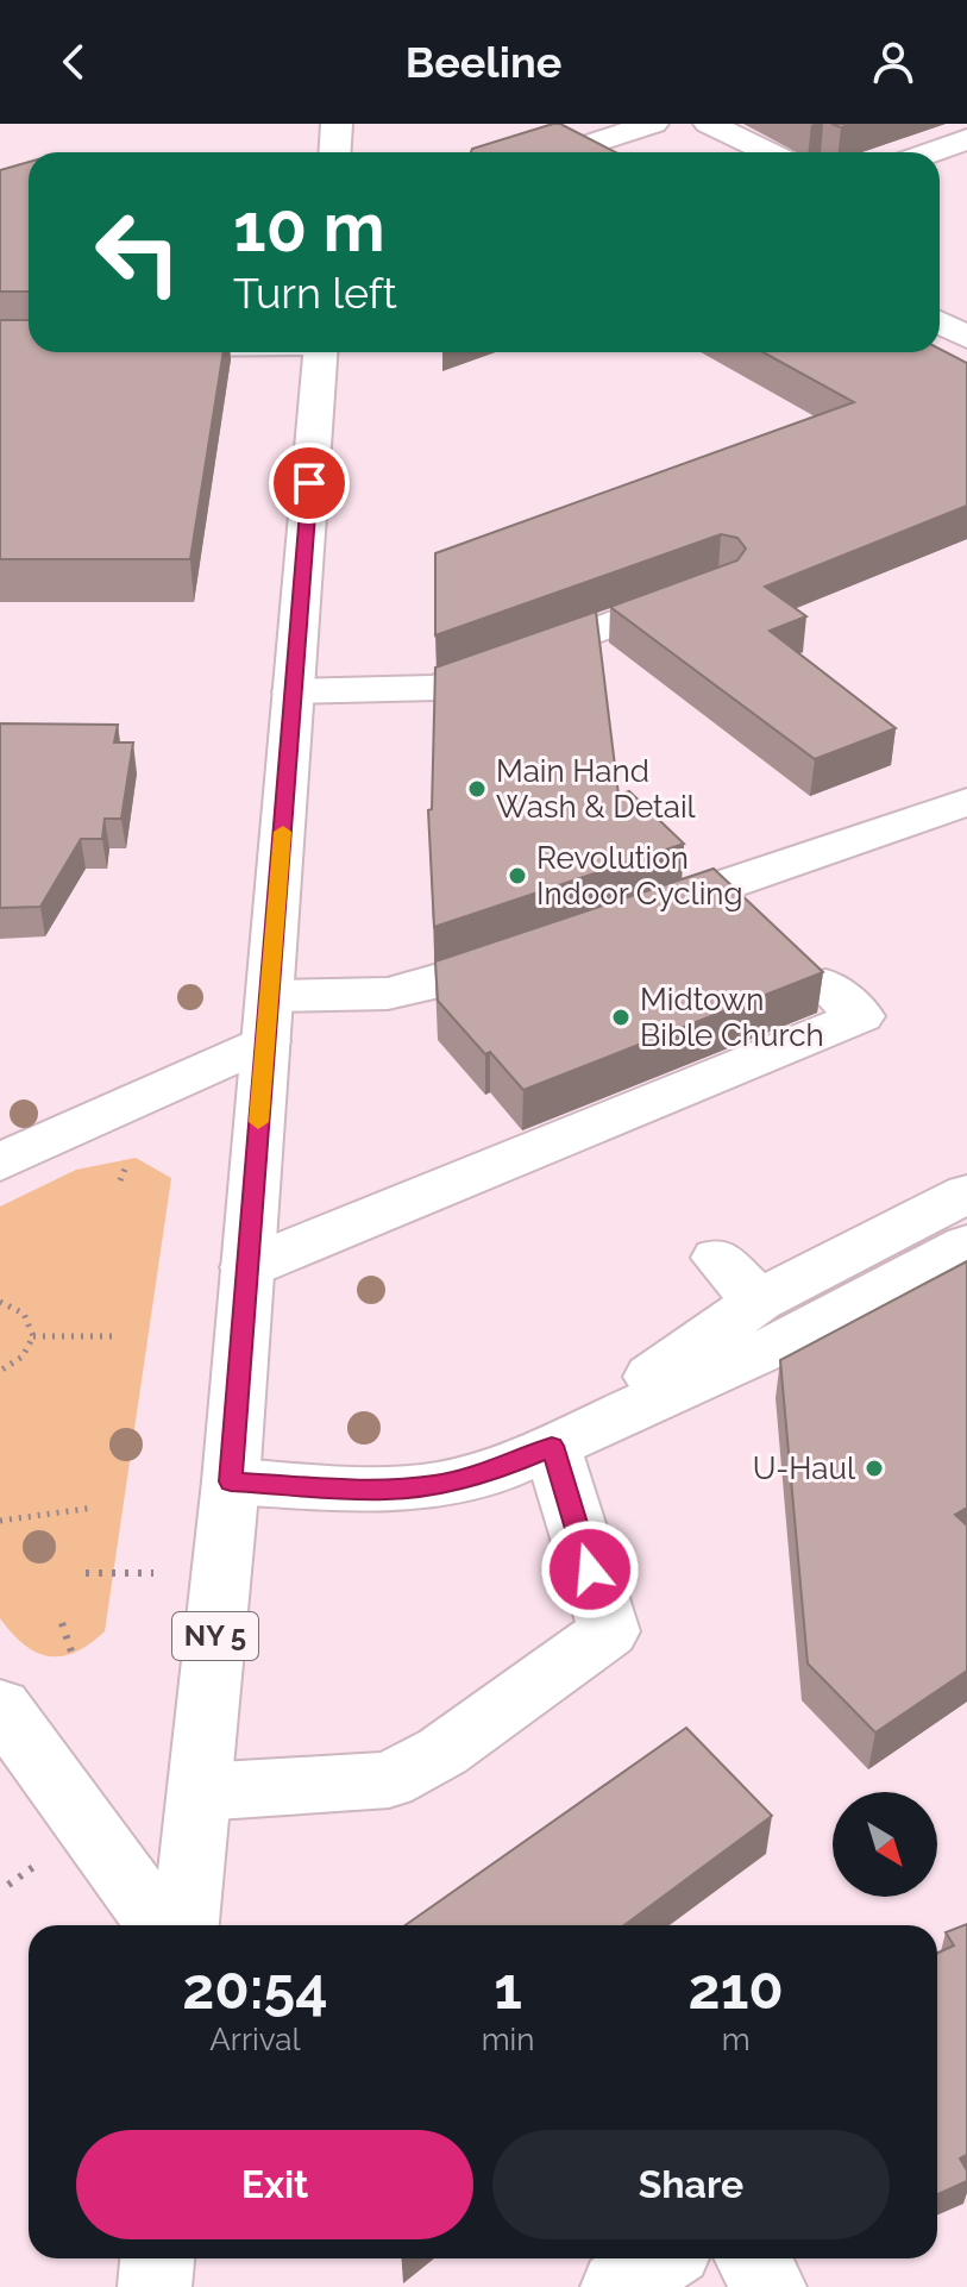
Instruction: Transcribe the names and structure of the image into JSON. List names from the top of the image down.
{
  "streets": {
    "main road": ["NY 5"]
  },
  "places": [
    "Main Hand Wash & Detail",
    "Revolution Indoor Cycling",
    "Midtown Bible Church",
    "U-Haul"
  ],
  "north": "bottom right",
  "page": {
    "header": "Beeline",
    "turn": ["10 m", "Turn left"],
    "eta": [
      "20:54",
      "Arrival",
      "1",
      "min",
      "210",
      "m"
    ],
    "buttons": ["Exit", "Share"]
  }
}
